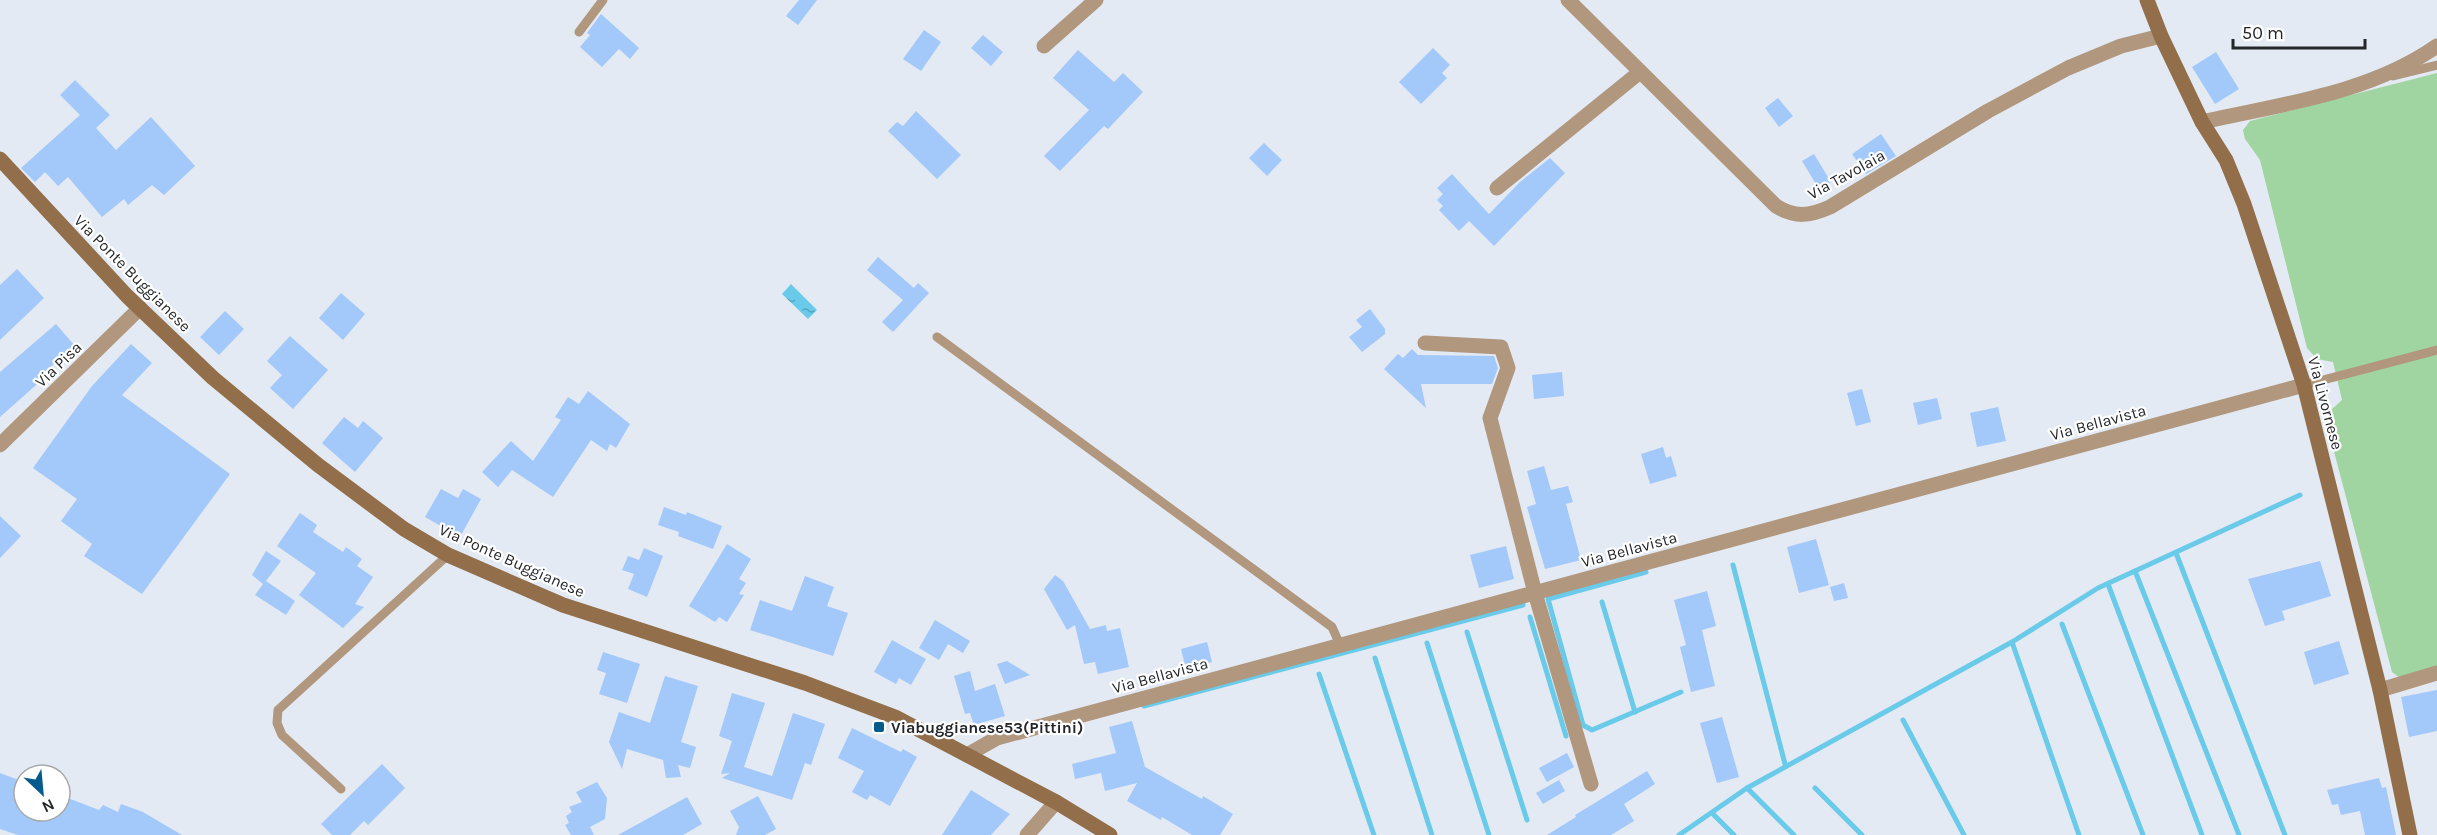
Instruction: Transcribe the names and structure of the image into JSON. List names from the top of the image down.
{
  "streets": {
    "main road": ["Via Ponte Buggianese", "Via Livornese"],
    "street": ["Via Tavolaia", "Via Pisa", "Via Bellavista"]
  },
  "crossings": [
    ["Via Tavolaia", "Via Livornese"],
    ["Via Ponte Buggianese", "Via Pisa"],
    ["Via Ponte Buggianese", "Via Bellavista"],
    ["Via Livornese", "Via Bellavista"]
  ],
  "places": {
    "transit": ["Viabuggianese53(Pittini)"]
  },
  "scale_bar": "50 m",
  "north": "bottom right"
}
